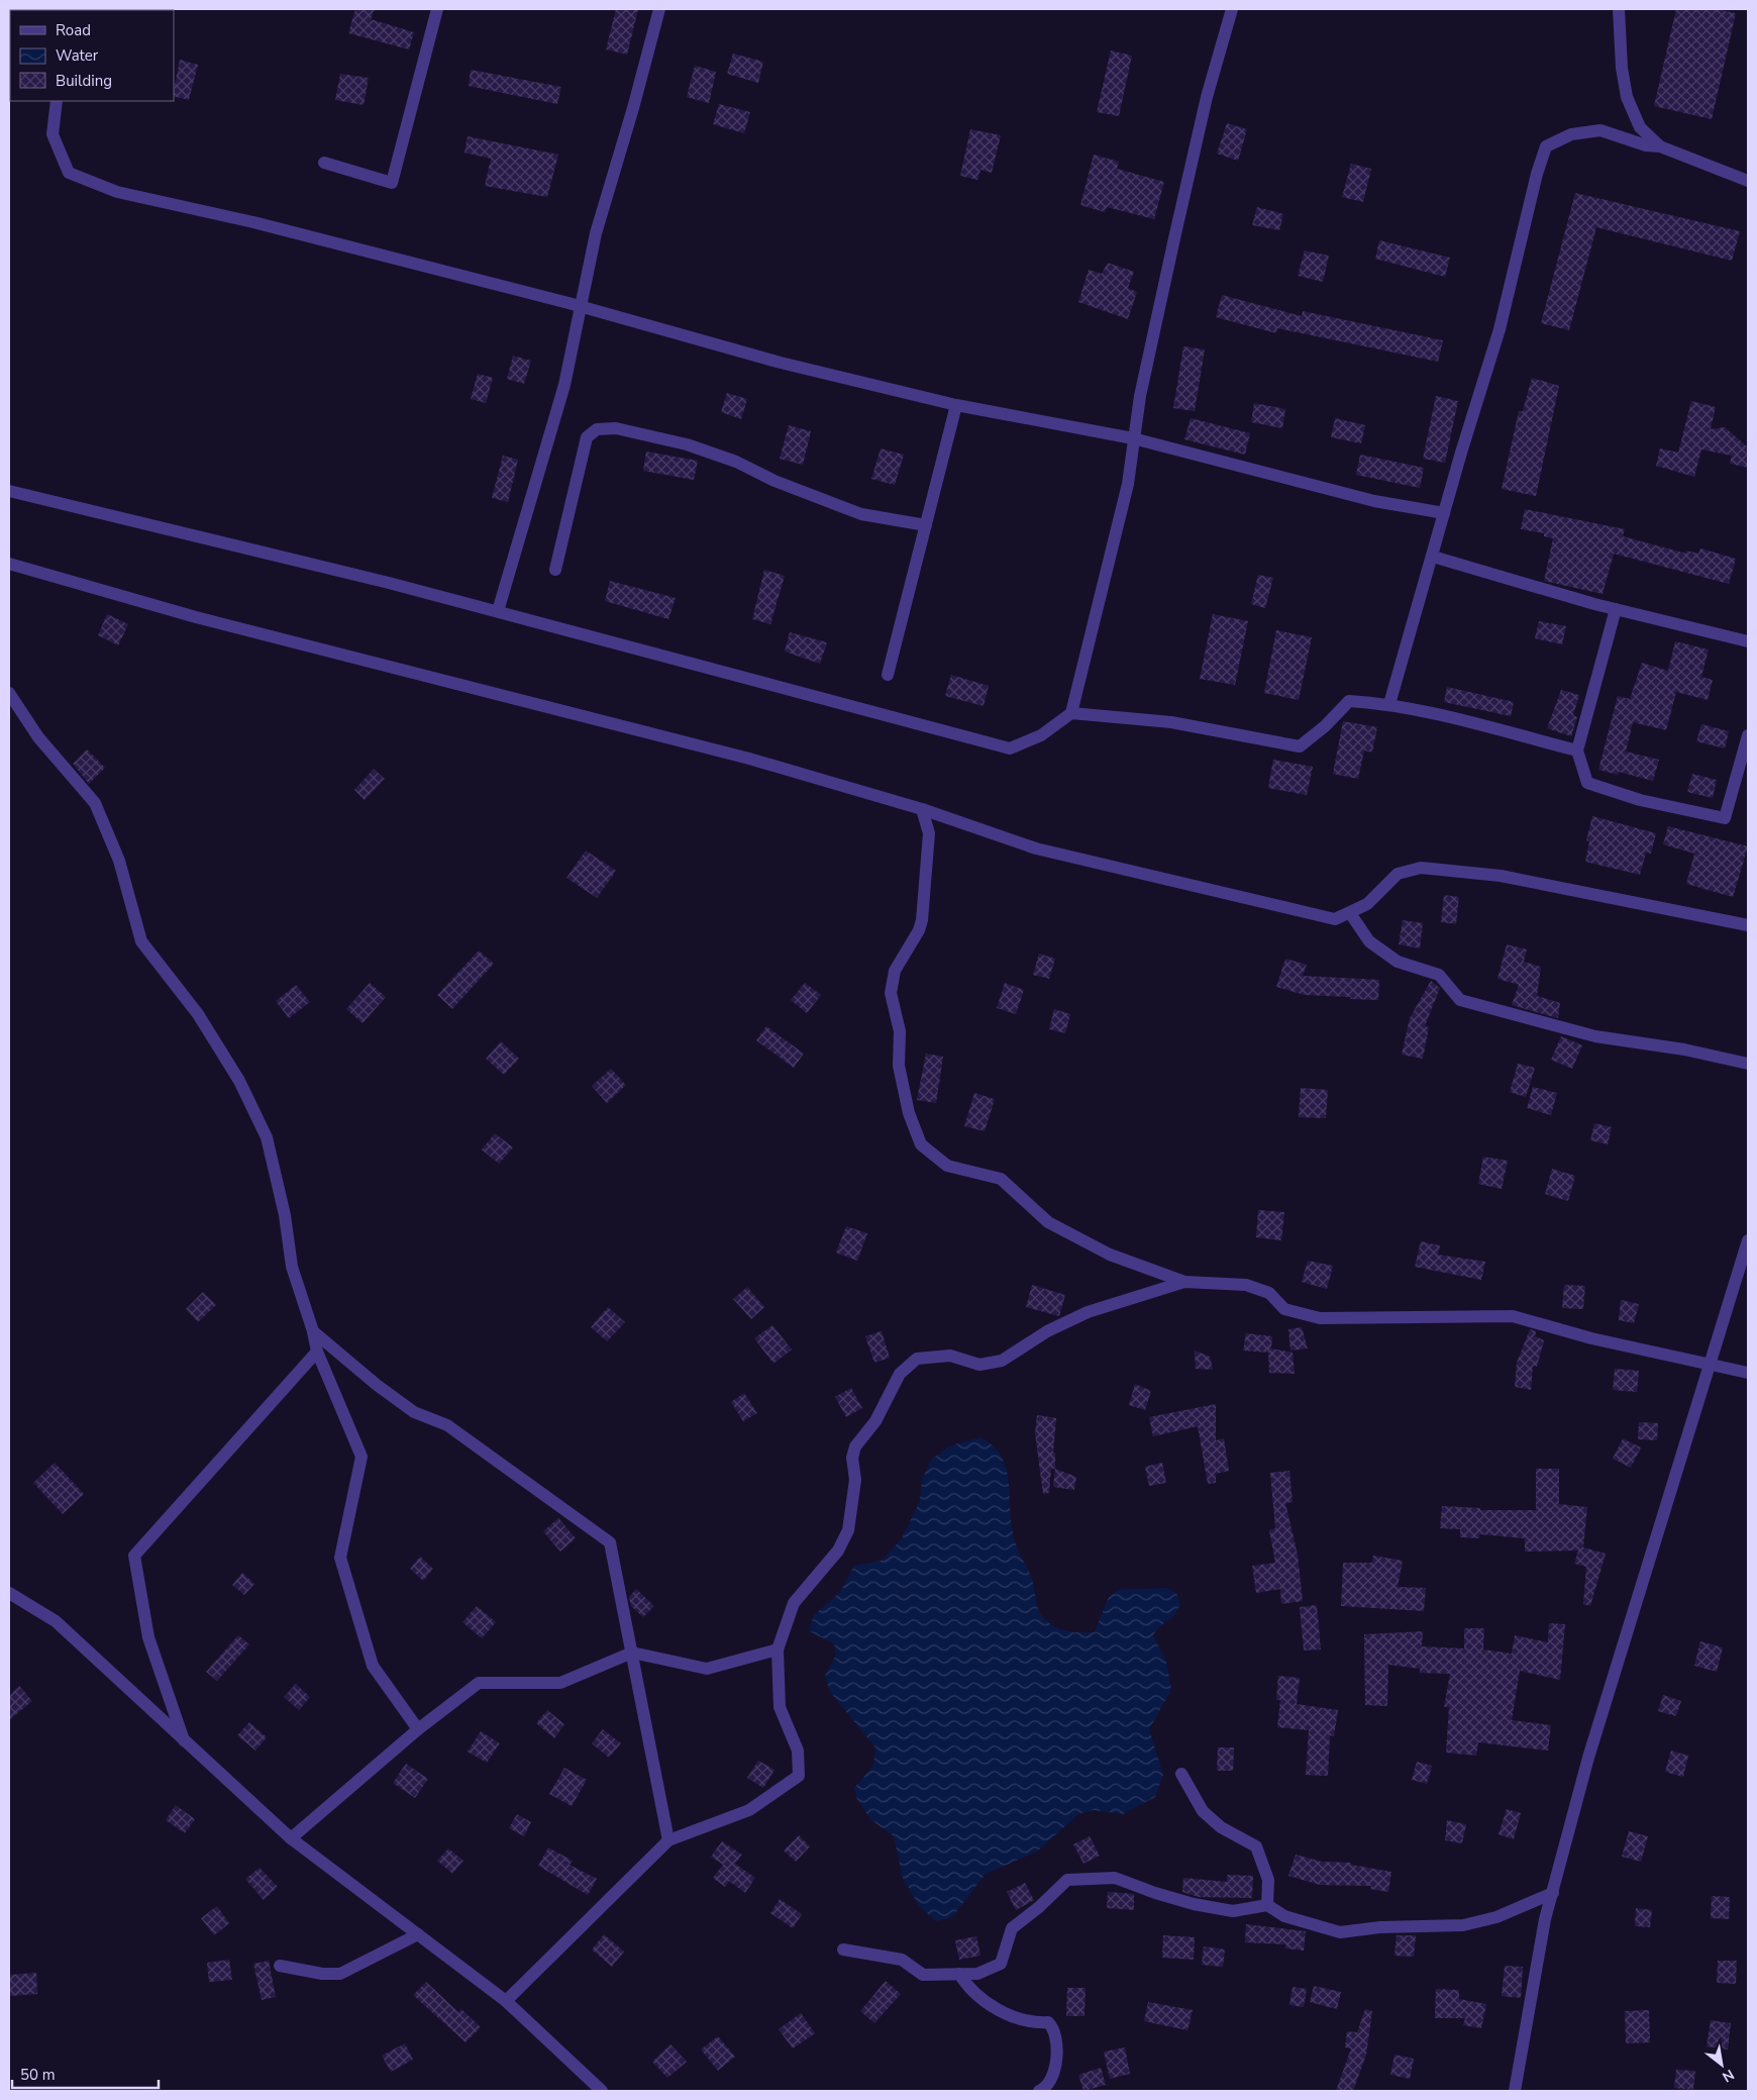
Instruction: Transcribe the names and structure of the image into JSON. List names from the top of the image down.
{
  "legend": ["Road", "Water", "Building"],
  "scale_bar": "50 m",
  "north": "bottom right"
}
